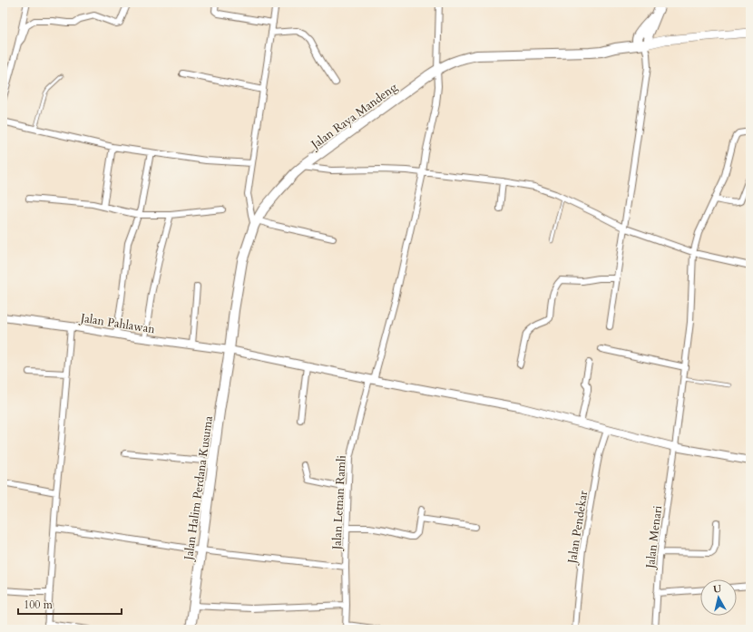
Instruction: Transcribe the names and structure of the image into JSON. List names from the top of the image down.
{
  "streets": {
    "highway": ["Jalan Raya Mandeng", "Jalan Halim Perdana Kusuma"],
    "main road": ["Jalan Pahlawan"],
    "street": ["Jalan Letnan Ramli", "Jalan Pendekar", "Jalan Menari"]
  },
  "crossings": [
    ["Jalan Raya Mandeng", "Jalan Pahlawan"],
    ["Jalan Raya Mandeng", "Jalan Halim Perdana Kusuma"],
    ["Jalan Raya Mandeng", "Jalan Letnan Ramli"],
    ["Jalan Pahlawan", "Jalan Halim Perdana Kusuma"],
    ["Jalan Pahlawan", "Jalan Letnan Ramli"],
    ["Jalan Pahlawan", "Jalan Pendekar"],
    ["Jalan Pahlawan", "Jalan Menari"]
  ],
  "scale_bar": "100 m",
  "north": "top"
}
